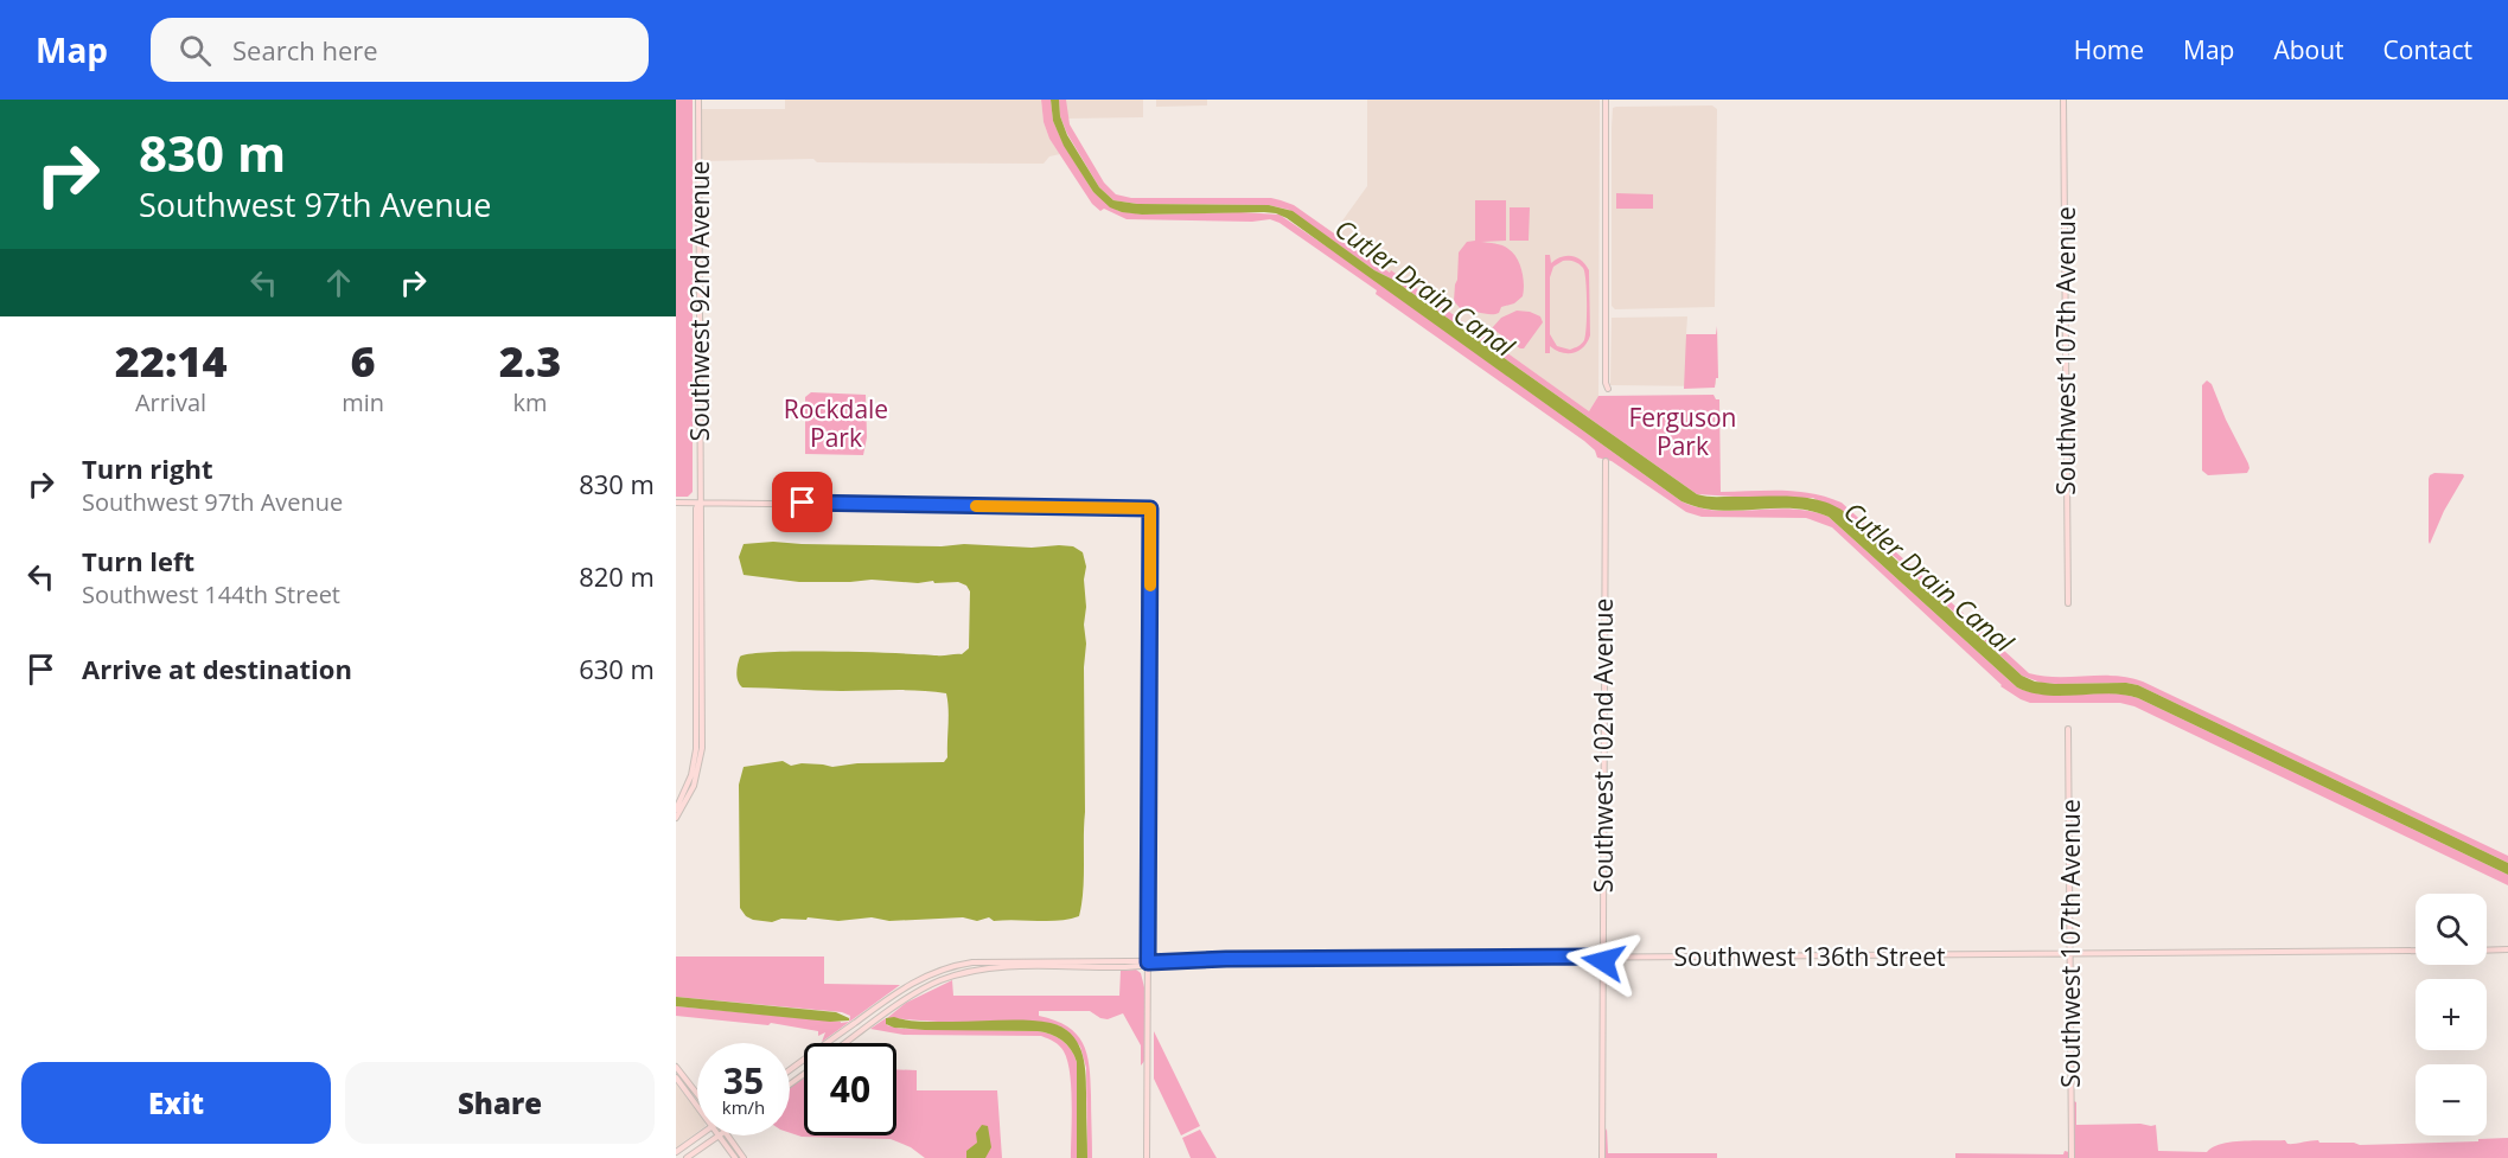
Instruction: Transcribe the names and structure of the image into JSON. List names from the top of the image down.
{
  "streets": {
    "street": [
      "Southwest 92nd Avenue",
      "Southwest 107th Avenue",
      "Southwest 102nd Avenue",
      "Southwest 136th Street"
    ]
  },
  "crossings": [
    ["Southwest 107th Avenue", "Southwest 136th Street"],
    ["Southwest 102nd Avenue", "Southwest 136th Street"]
  ],
  "water": ["Cutler Drain Canal"],
  "parks": ["Rockdale Park", "Ferguson Park"],
  "page": {
    "header": "Map",
    "search": "Search here",
    "nav": [
      "Home",
      "Map",
      "About",
      "Contact"
    ],
    "turn": ["830 m", "Southwest 97th Avenue"],
    "eta": [
      "22:14",
      "Arrival",
      "6",
      "min",
      "2.3",
      "km"
    ],
    "list": [
      {
        "name": "Turn right",
        "note": "Southwest 97th Avenue",
        "value": "830 m"
      },
      {
        "name": "Turn left",
        "note": "Southwest 144th Street",
        "value": "820 m"
      },
      {
        "name": "Arrive at destination",
        "value": "630 m"
      }
    ],
    "map_buttons": ["+", "−"],
    "speed": "35 km/h",
    "limit": "40",
    "buttons": ["Exit", "Share"]
  }
}
